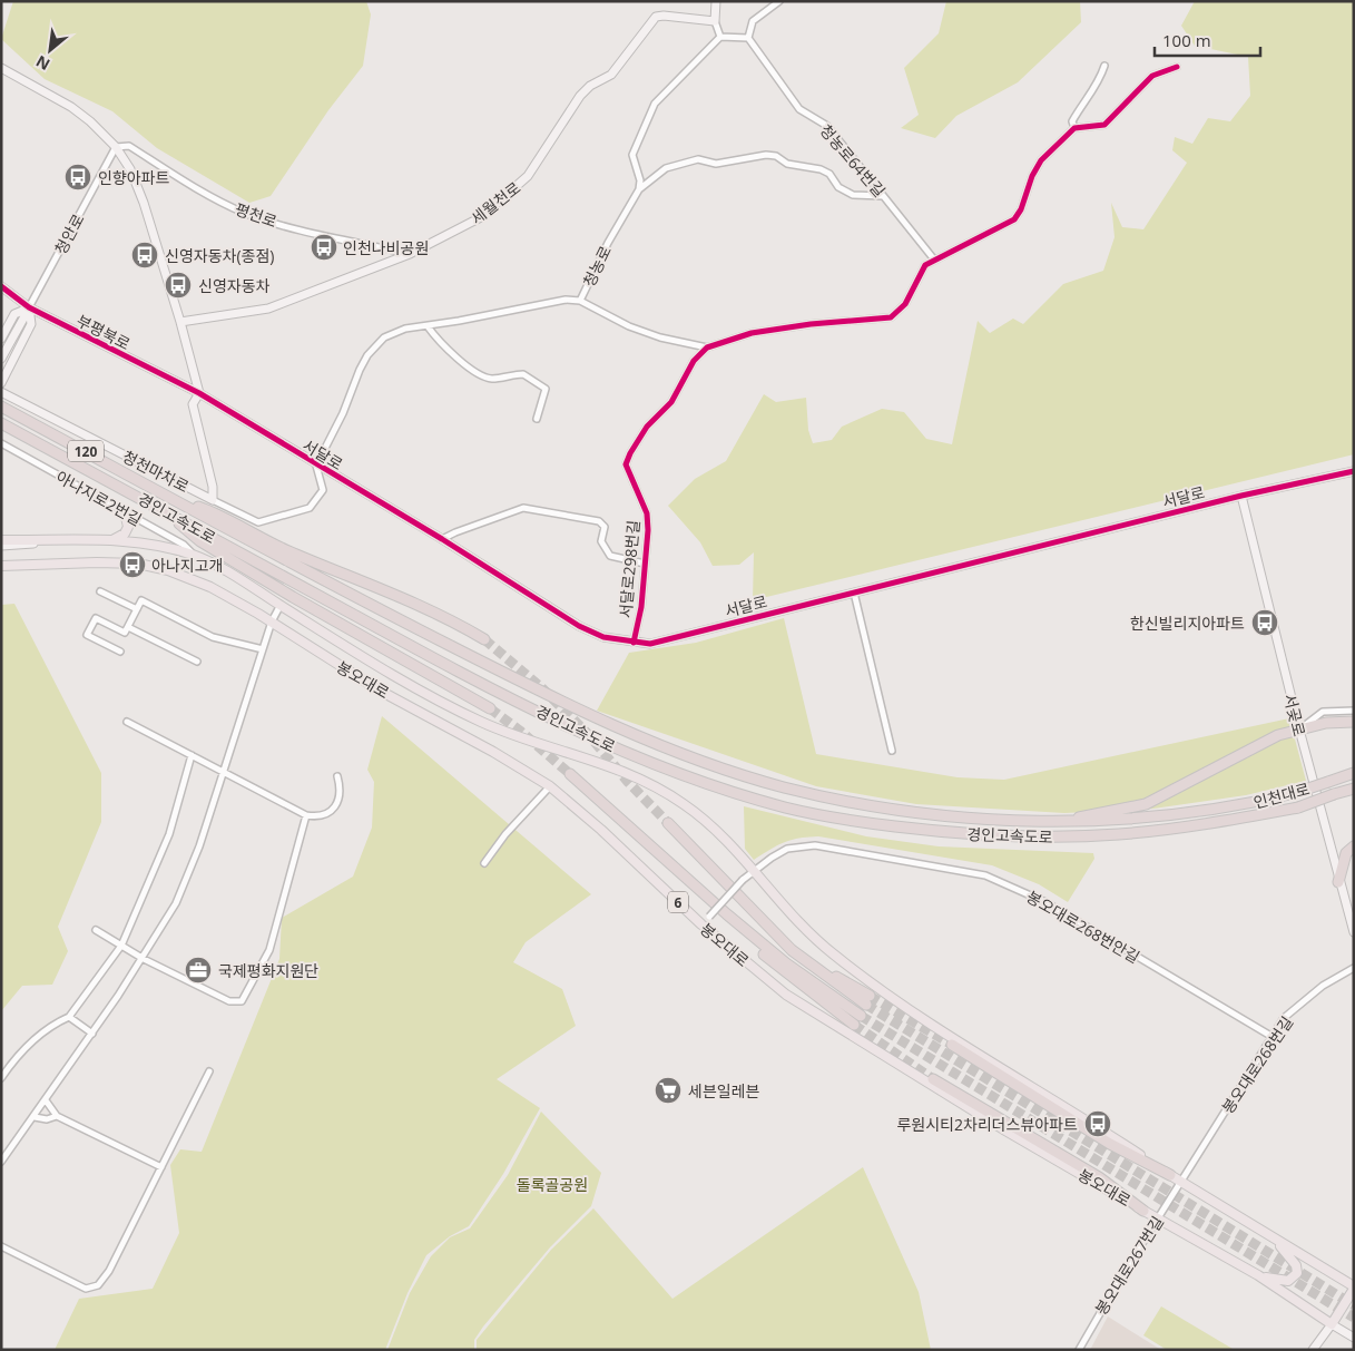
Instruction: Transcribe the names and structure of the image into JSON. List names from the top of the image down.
{
  "streets": {
    "highway": [
      "120",
      "경인고속도로",
      "봉오대로",
      "인천대로"
    ],
    "main road": ["6"],
    "street": [
      "청농로64번길",
      "세월천로",
      "평천로",
      "청안로",
      "청농로",
      "부평북로",
      "서달로",
      "청천마차로",
      "아나지로2번길",
      "서달로298번길",
      "서곶로",
      "봉오대로268번안길",
      "봉오대로268번길",
      "봉오대로267번길"
    ]
  },
  "crossings": [
    ["세월천로", "평천로"],
    ["평천로", "청안로"],
    ["청안로", "부평북로"],
    ["청농로", "서달로"],
    ["부평북로", "서달로"],
    ["부평북로", "청천마차로"],
    ["서달로", "청천마차로"],
    ["서달로", "서달로298번길"],
    ["서달로", "서곶로"],
    ["아나지로2번길", "봉오대로"],
    ["경인고속도로", "인천대로"],
    ["봉오대로", "봉오대로268번안길"],
    ["봉오대로", "봉오대로268번길"],
    ["봉오대로", "봉오대로267번길"],
    ["봉오대로268번안길", "봉오대로268번길"],
    ["봉오대로268번길", "봉오대로267번길"]
  ],
  "parks": ["돌록골공원"],
  "places": {
    "bus stop": [
      "인향아파트",
      "인천나비공원",
      "신영자동차(종점)",
      "신영자동차",
      "아나지고개",
      "한신빌리지아파트",
      "루원시티2차리더스뷰아파트"
    ],
    "office": ["국제평화지원단"],
    "supermarket": ["세븐일레븐"]
  },
  "scale_bar": "100 m",
  "north": "bottom left"
}
